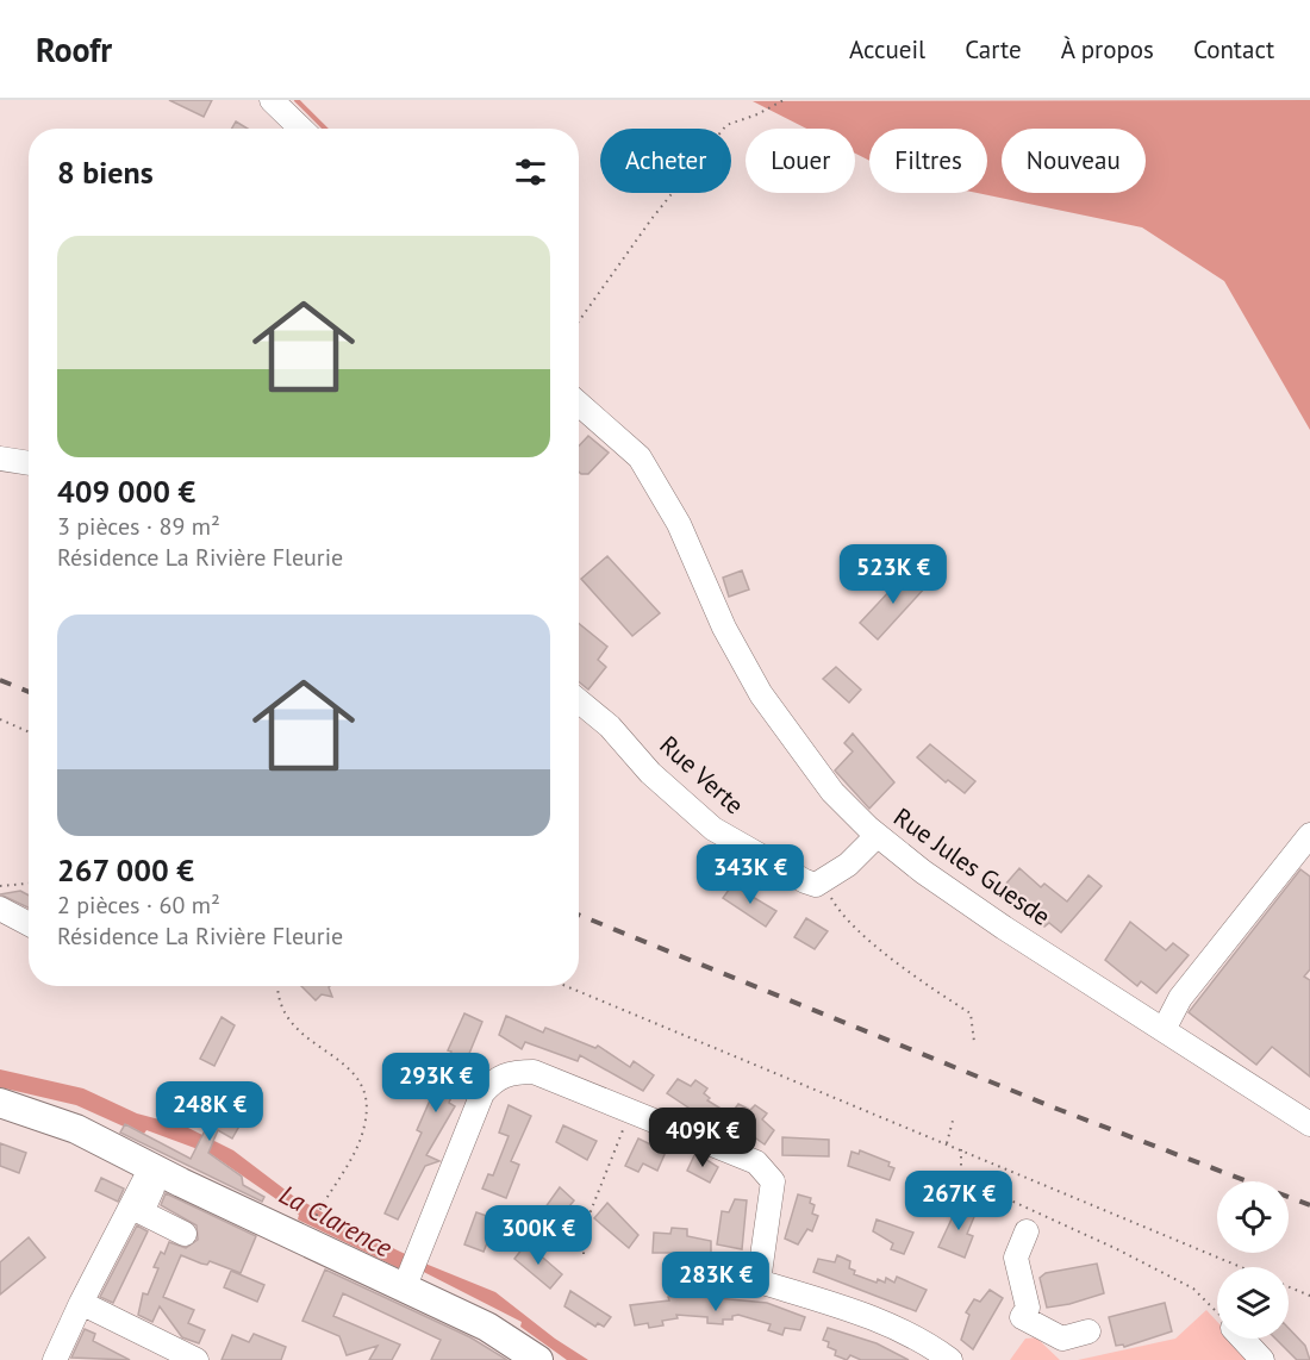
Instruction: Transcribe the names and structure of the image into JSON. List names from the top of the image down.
{
  "streets": {
    "street": ["Rue Verte", "Rue Jules Guesde"]
  },
  "water": ["La Clarence"],
  "page": {
    "header": "Roofr",
    "nav": [
      "Accueil",
      "Carte",
      "À propos",
      "Contact"
    ],
    "chip": [
      "Acheter",
      "Louer",
      "Filtres",
      "Nouveau"
    ],
    "heading": "8 biens",
    "list": [
      {
        "name": "409 000 €",
        "note": "3 pièces · 89 m² · Résidence La Rivière Fleurie"
      },
      {
        "name": "267 000 €",
        "note": "2 pièces · 60 m² · Résidence La Rivière Fleurie"
      }
    ],
    "price": [
      "523K €",
      "343K €",
      "293K €",
      "248K €",
      "409K €",
      "267K €",
      "300K €",
      "283K €"
    ]
  }
}
